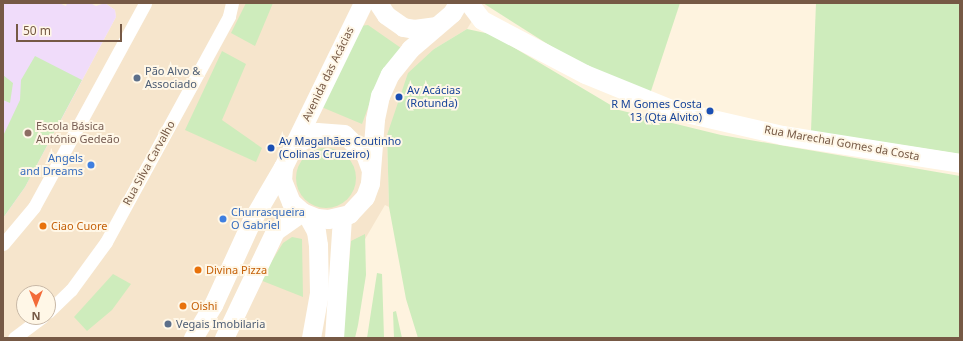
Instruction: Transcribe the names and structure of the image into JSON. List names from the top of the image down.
{
  "streets": {
    "main road": ["Avenida das Acácias", "Rua Marechal Gomes da Costa"],
    "street": ["Rua Silva Carvalho"]
  },
  "places": [
    "Pão Alvo & Associado",
    "Av Acácias (Rotunda)",
    "R M Gomes Costa 13 (Qta Alvito)",
    "Escola Básica António Gedeão",
    "Av Magalhães Coutinho (Colinas Cruzeiro)",
    "Angels and Dreams",
    "Churrasqueira O Gabriel",
    "Ciao Cuore",
    "Divina Pizza",
    "Oishi",
    "Vegais Imobilaria"
  ],
  "scale_bar": "50 m",
  "north": "bottom"
}
